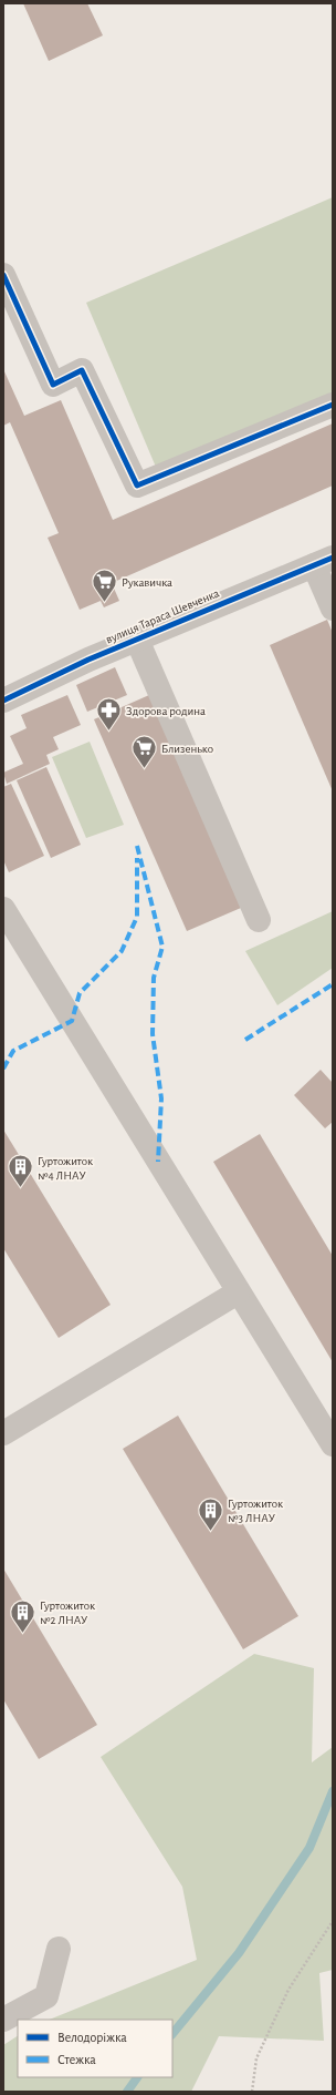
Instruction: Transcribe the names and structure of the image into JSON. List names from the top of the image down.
{
  "streets": {
    "street": ["вулиця Тараса Шевченка"]
  },
  "places": {
    "supermarket": ["Рукавичка", "Близенько"],
    "pharmacy": ["Здорова родина"],
    "building": ["Гуртожиток №4 ЛНАУ", "Гуртожиток №3 ЛНАУ", "Гуртожиток №2 ЛНАУ"]
  },
  "legend": ["Велодоріжка", "Стежка"]
}
